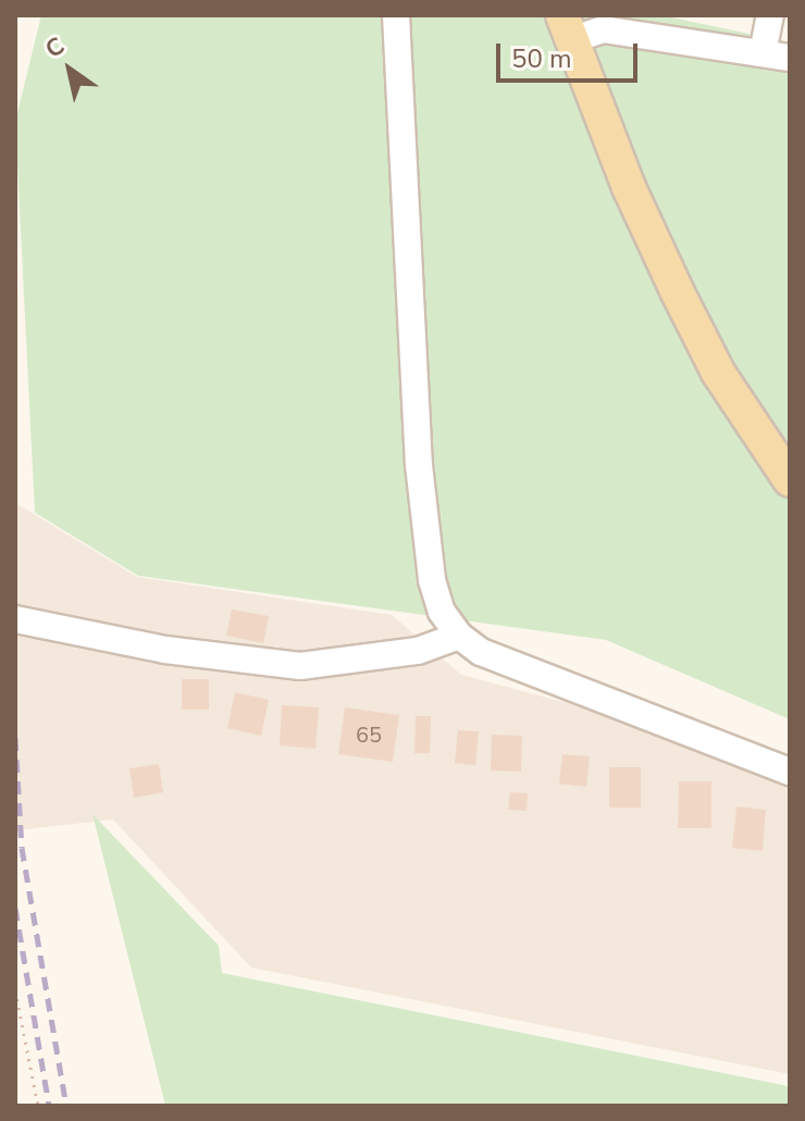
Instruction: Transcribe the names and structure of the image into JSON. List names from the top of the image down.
{
  "house_numbers": ["65"],
  "scale_bar": "50 m",
  "north": "top left"
}
